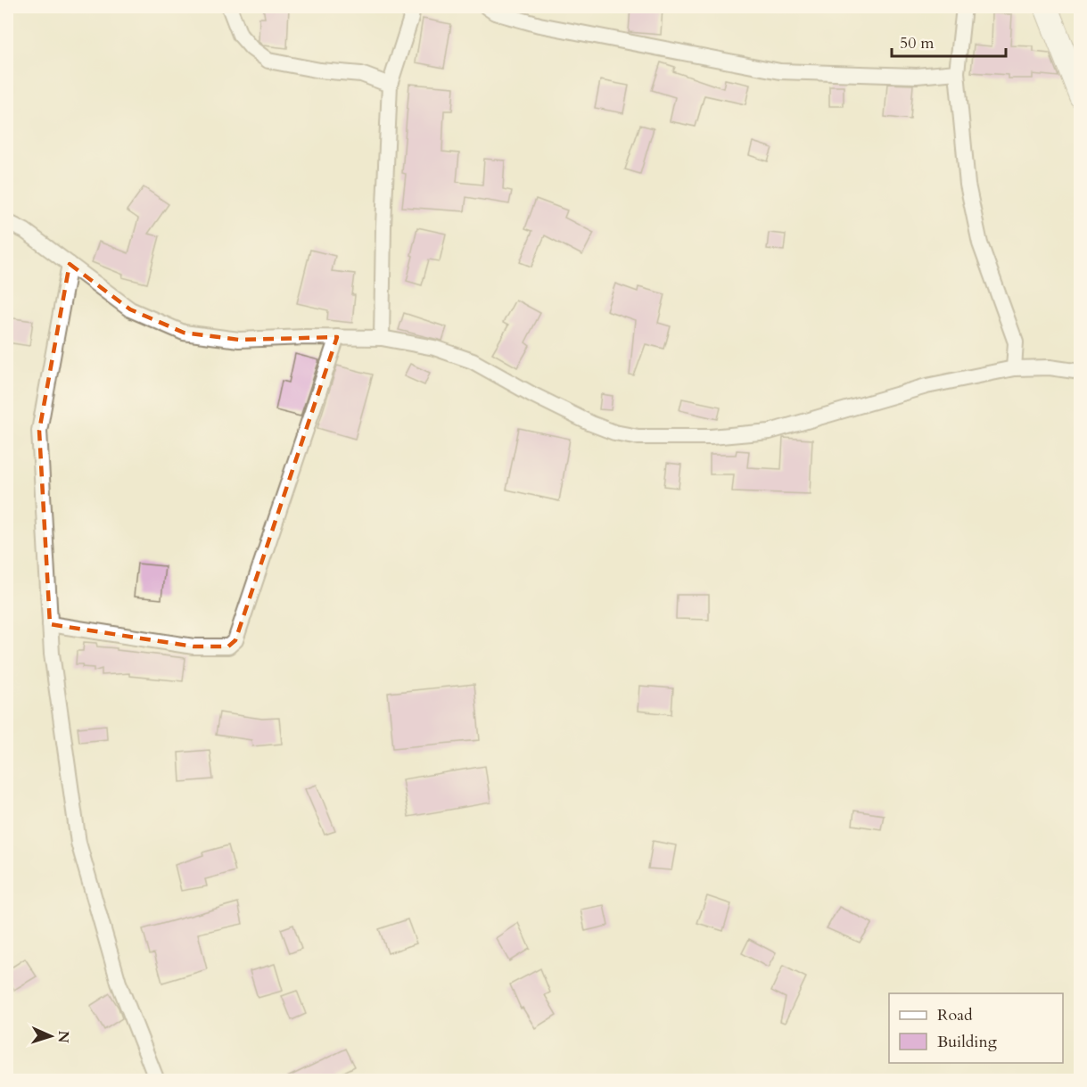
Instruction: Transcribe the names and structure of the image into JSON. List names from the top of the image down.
{
  "legend": ["Road", "Building"],
  "scale_bar": "50 m",
  "north": "right"
}
